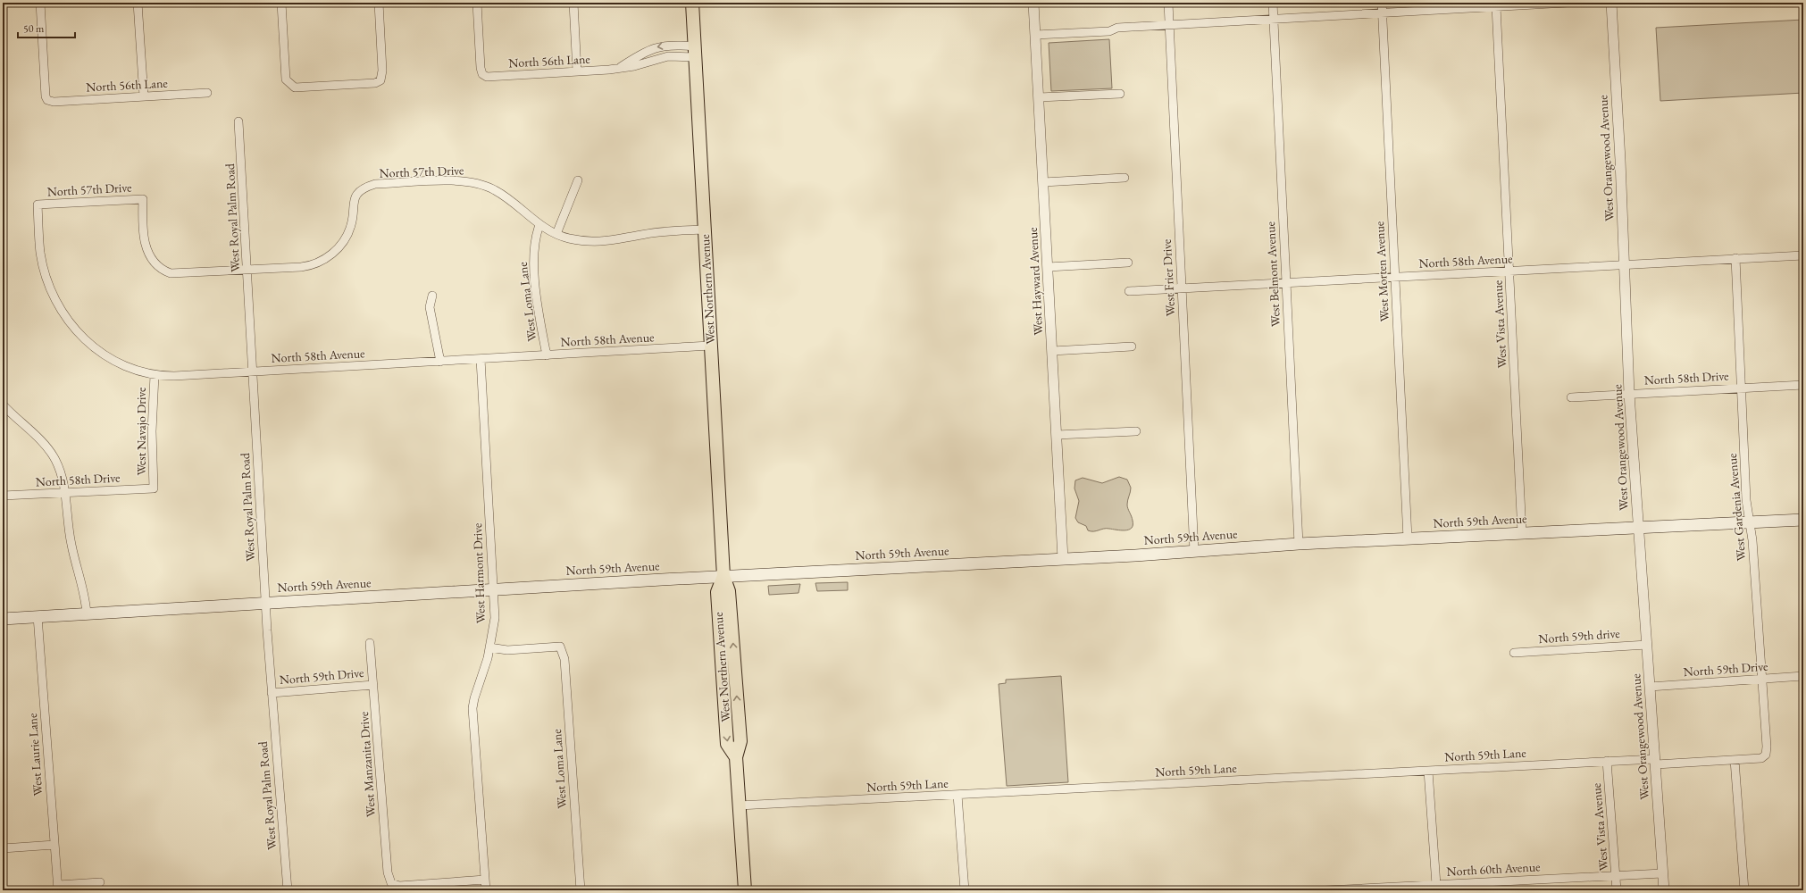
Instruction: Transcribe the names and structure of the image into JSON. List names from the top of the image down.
{
  "streets": {
    "main road": ["West Northern Avenue", "North 59th Avenue"],
    "street": [
      "North 56th Lane",
      "West Orangewood Avenue",
      "North 57th Drive",
      "West Royal Palm Road",
      "North 58th Avenue",
      "West Morten Avenue",
      "West Belmont Avenue",
      "West Frier Drive",
      "West Hayward Avenue",
      "West Loma Lane",
      "West Vista Avenue",
      "North 58th Drive",
      "West Navajo Drive",
      "West Gardenia Avenue",
      "West Harmont Drive",
      "North 59th drive",
      "North 59th Drive",
      "West Laurie Lane",
      "North 59th Lane",
      "West Manzanita Drive",
      "North 60th Avenue"
    ]
  },
  "crossings": [
    ["North 56th Lane", "West Northern Avenue"],
    ["West Orangewood Avenue", "North 58th Avenue"],
    ["West Orangewood Avenue", "North 58th Drive"],
    ["West Orangewood Avenue", "North 59th Avenue"],
    ["West Orangewood Avenue", "North 59th drive"],
    ["West Orangewood Avenue", "North 59th Drive"],
    ["West Orangewood Avenue", "North 59th Lane"],
    ["West Orangewood Avenue", "North 60th Avenue"],
    ["North 57th Drive", "West Royal Palm Road"],
    ["North 57th Drive", "North 58th Avenue"],
    ["North 57th Drive", "West Northern Avenue"],
    ["North 57th Drive", "West Loma Lane"],
    ["West Royal Palm Road", "North 58th Avenue"],
    ["West Royal Palm Road", "North 59th Avenue"],
    ["West Royal Palm Road", "North 59th Drive"],
    ["North 58th Avenue", "West Morten Avenue"],
    ["North 58th Avenue", "West Belmont Avenue"],
    ["North 58th Avenue", "West Frier Drive"],
    ["North 58th Avenue", "West Northern Avenue"],
    ["North 58th Avenue", "West Loma Lane"],
    ["North 58th Avenue", "West Vista Avenue"],
    ["North 58th Avenue", "West Navajo Drive"],
    ["North 58th Avenue", "West Gardenia Avenue"],
    ["North 58th Avenue", "West Harmont Drive"],
    ["West Morten Avenue", "North 59th Avenue"],
    ["West Belmont Avenue", "North 59th Avenue"],
    ["West Frier Drive", "North 59th Avenue"],
    ["West Hayward Avenue", "North 59th Avenue"],
    ["West Northern Avenue", "North 59th Avenue"],
    ["West Northern Avenue", "North 59th Lane"],
    ["West Loma Lane", "West Harmont Drive"],
    ["West Vista Avenue", "North 59th Avenue"],
    ["West Vista Avenue", "North 59th Lane"],
    ["West Vista Avenue", "North 60th Avenue"],
    ["North 58th Drive", "West Navajo Drive"],
    ["North 58th Drive", "West Gardenia Avenue"],
    ["West Gardenia Avenue", "North 59th Avenue"],
    ["West Gardenia Avenue", "North 59th Drive"],
    ["West Gardenia Avenue", "North 59th Lane"],
    ["North 59th Avenue", "West Harmont Drive"],
    ["North 59th Avenue", "West Laurie Lane"],
    ["West Harmont Drive", "West Manzanita Drive"],
    ["North 59th Drive", "West Manzanita Drive"]
  ],
  "scale_bar": "50 m"
}
